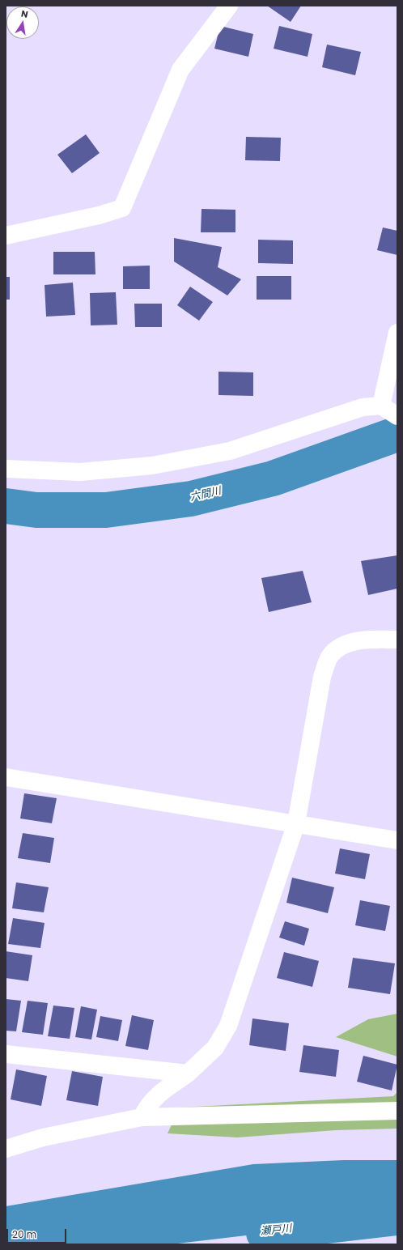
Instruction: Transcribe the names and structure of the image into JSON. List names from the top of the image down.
{
  "water": ["六間川", "瀬戸川"],
  "scale_bar": "20 m",
  "north": "top"
}
